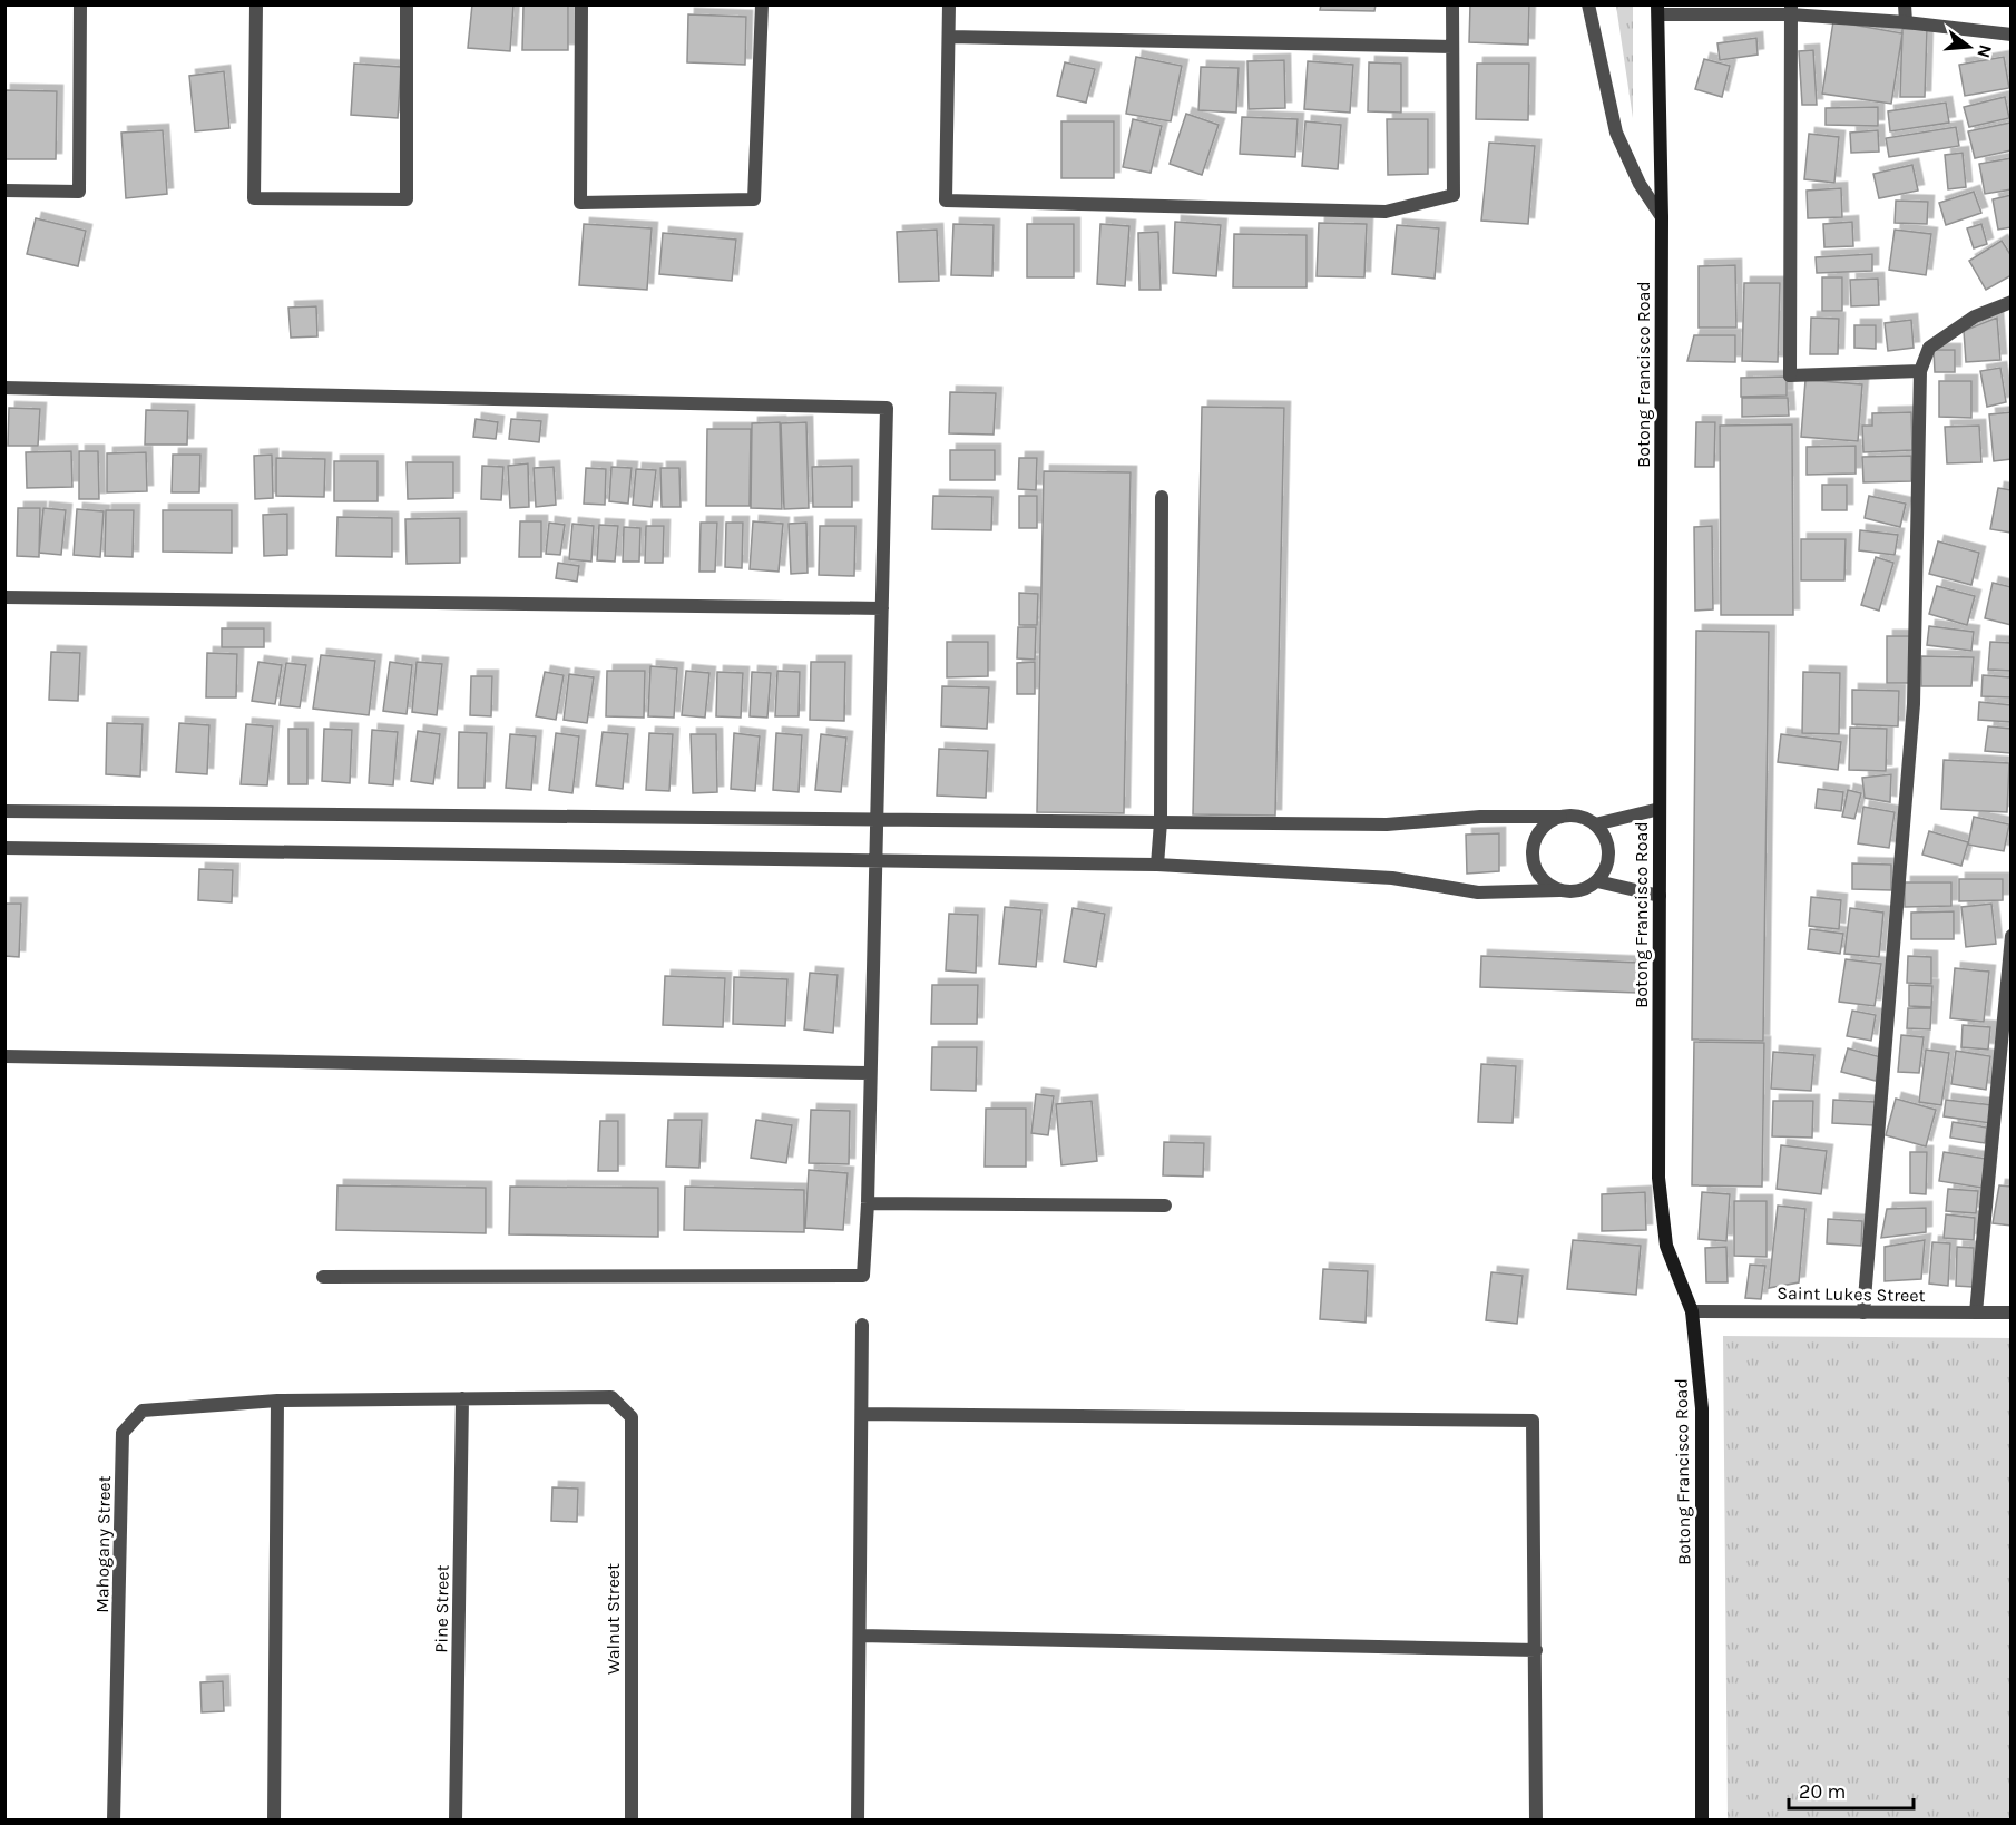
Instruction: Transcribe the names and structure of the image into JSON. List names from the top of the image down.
{
  "streets": {
    "street": [
      "Botong Francisco Road",
      "Saint Lukes Street",
      "Mahogany Street",
      "Pine Street",
      "Walnut Street"
    ]
  },
  "crossings": [
    ["Botong Francisco Road", "Saint Lukes Street"],
    ["Mahogany Street", "Pine Street"],
    ["Mahogany Street", "Walnut Street"]
  ],
  "scale_bar": "20 m",
  "north": "right"
}
